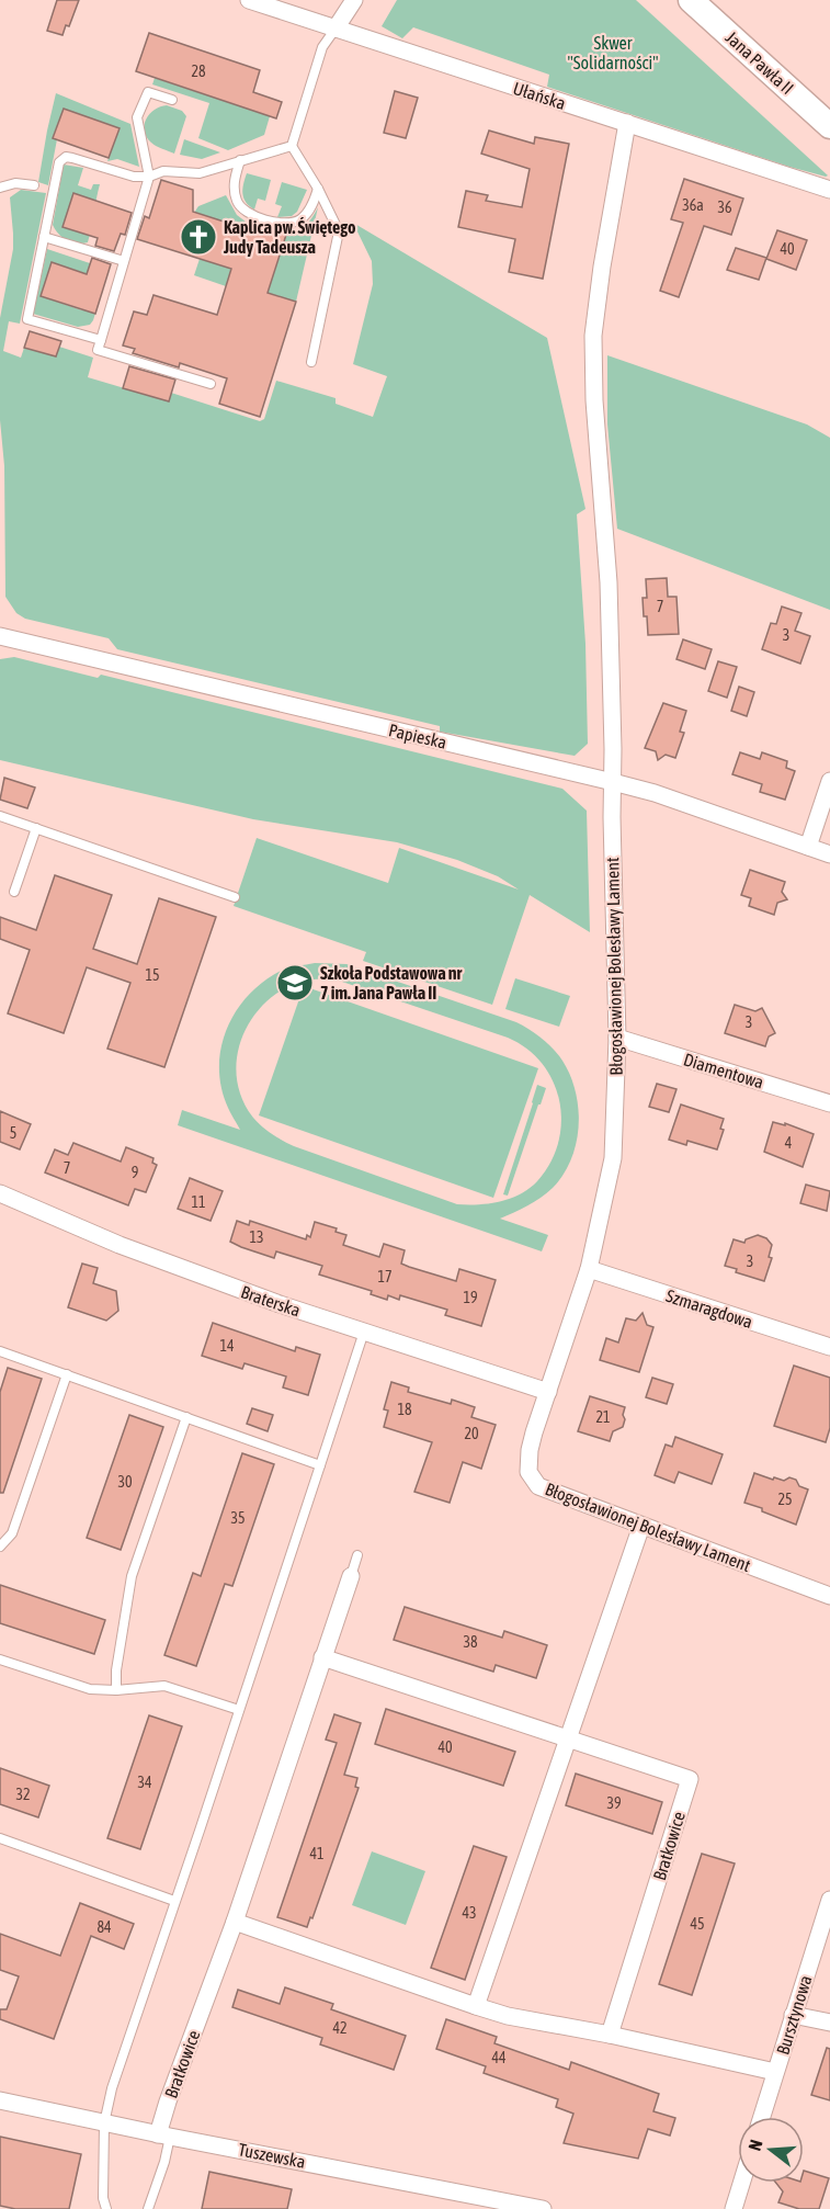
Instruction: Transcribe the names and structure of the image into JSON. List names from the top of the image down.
{
  "streets": {
    "street": [
      "Jana Pawła II",
      "Ułańska",
      "Papieska",
      "Błogosławionej Bolesławy Lament",
      "Diamentowa",
      "Braterska",
      "Szmaragdowa",
      "Bratkowice",
      "Bursztynowa",
      "Tuszewska"
    ]
  },
  "crossings": [
    ["Ułańska", "Błogosławionej Bolesławy Lament"],
    ["Papieska", "Błogosławionej Bolesławy Lament"],
    ["Błogosławionej Bolesławy Lament", "Diamentowa"],
    ["Błogosławionej Bolesławy Lament", "Braterska"],
    ["Błogosławionej Bolesławy Lament", "Szmaragdowa"],
    ["Bratkowice", "Tuszewska"]
  ],
  "parks": ["Skwer \"Solidarności\""],
  "places": {
    "church": ["Kaplica pw. Świętego Judy Tadeusza"],
    "school or university": ["Szkoła Podstawowa nr 7 im. Jana Pawła II"]
  },
  "house_numbers": [
    "28",
    "36a",
    "36",
    "40",
    "7",
    "3",
    "15",
    "3",
    "5",
    "4",
    "7",
    "9",
    "11",
    "13",
    "3",
    "17",
    "19",
    "14",
    "18",
    "21",
    "20",
    "30",
    "25",
    "35",
    "38",
    "40",
    "34",
    "32",
    "39",
    "41",
    "43",
    "45",
    "84",
    "42",
    "44"
  ],
  "north": "left"
}
